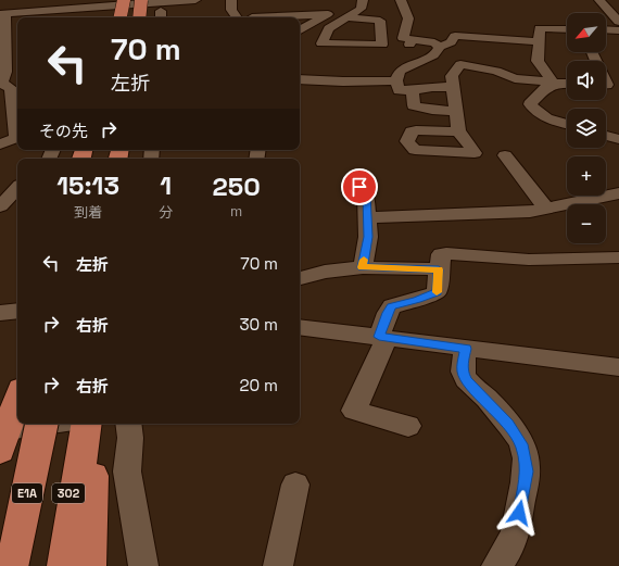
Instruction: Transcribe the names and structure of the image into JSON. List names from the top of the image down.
{
  "streets": {
    "highway": ["E1A", "302"]
  },
  "north": "bottom left",
  "page": {
    "map_buttons": ["+", "−"],
    "turn": ["70 m", "左折"],
    "then": "その先",
    "eta": [
      "15:13",
      "到着",
      "1",
      "分",
      "250",
      "m"
    ],
    "list": [
      {
        "name": "左折",
        "value": "70 m"
      },
      {
        "name": "右折",
        "value": "30 m"
      },
      {
        "name": "右折",
        "value": "20 m"
      }
    ]
  }
}
